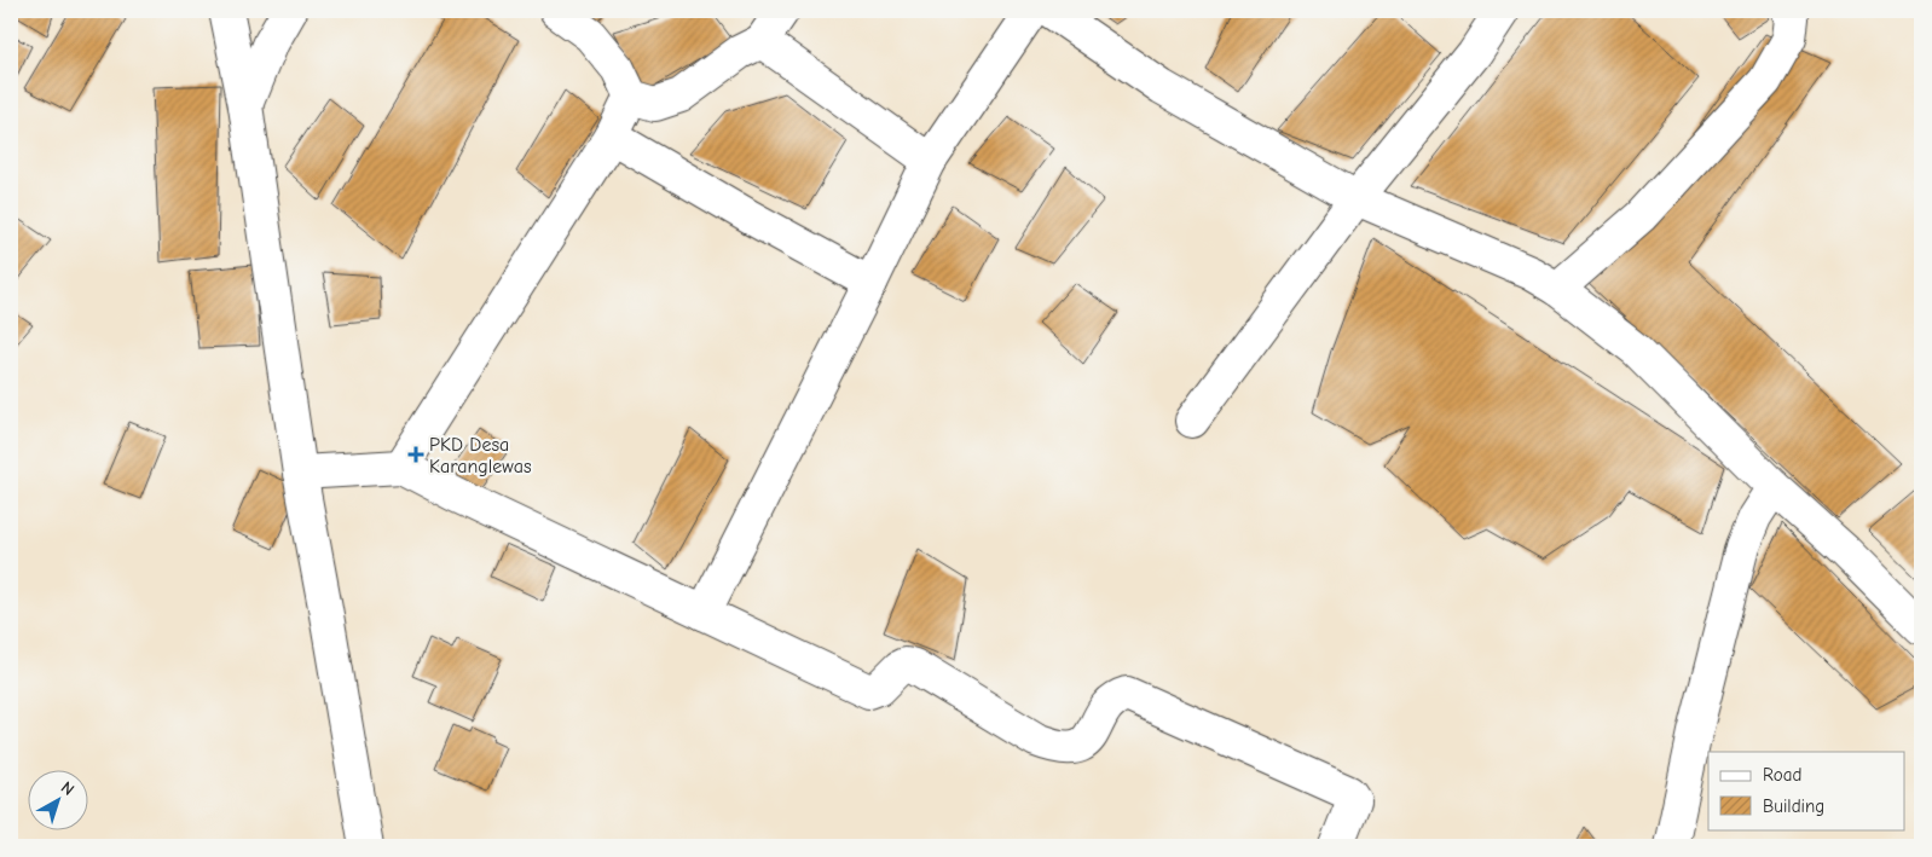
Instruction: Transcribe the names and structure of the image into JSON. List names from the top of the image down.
{
  "places": {
    "health": ["PKD Desa Karanglewas"]
  },
  "legend": ["Road", "Building"],
  "north": "top right"
}
